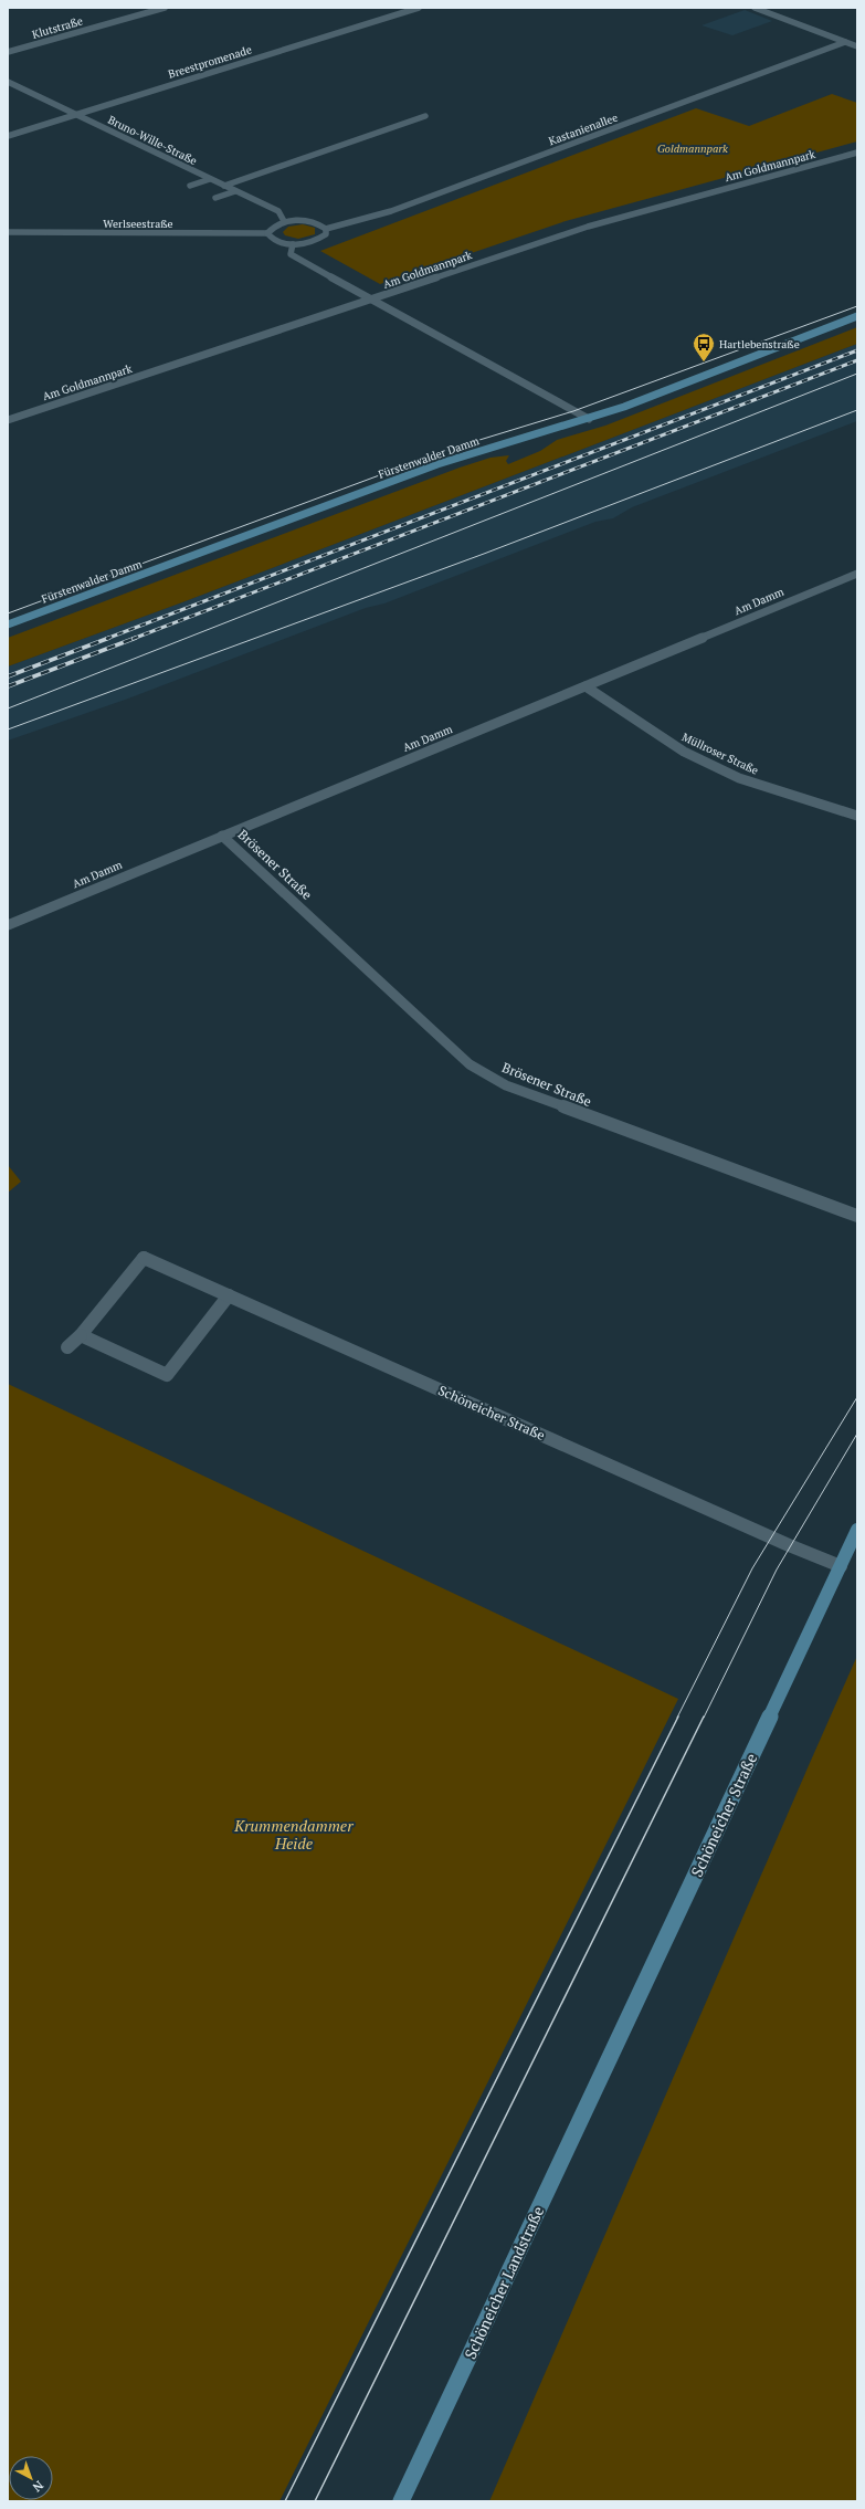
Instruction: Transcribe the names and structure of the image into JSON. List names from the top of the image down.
{
  "streets": {
    "main road": ["Fürstenwalder Damm", "Schöneicher Straße", "Schöneicher Landstraße"],
    "street": [
      "Klutstraße",
      "Breestpromenade",
      "Kastanienallee",
      "Bruno-Wille-Straße",
      "Am Goldmannpark",
      "Werlseestraße",
      "Am Damm",
      "Müllroser Straße",
      "Brösener Straße"
    ]
  },
  "crossings": [
    ["Breestpromenade", "Bruno-Wille-Straße"],
    ["Am Damm", "Müllroser Straße"],
    ["Am Damm", "Brösener Straße"],
    ["Schöneicher Straße", "Schöneicher Landstraße"]
  ],
  "parks": ["Goldmannpark", "Krummendammer Heide"],
  "places": {
    "bus stop": ["Hartlebenstraße"]
  },
  "north": "bottom right"
}
